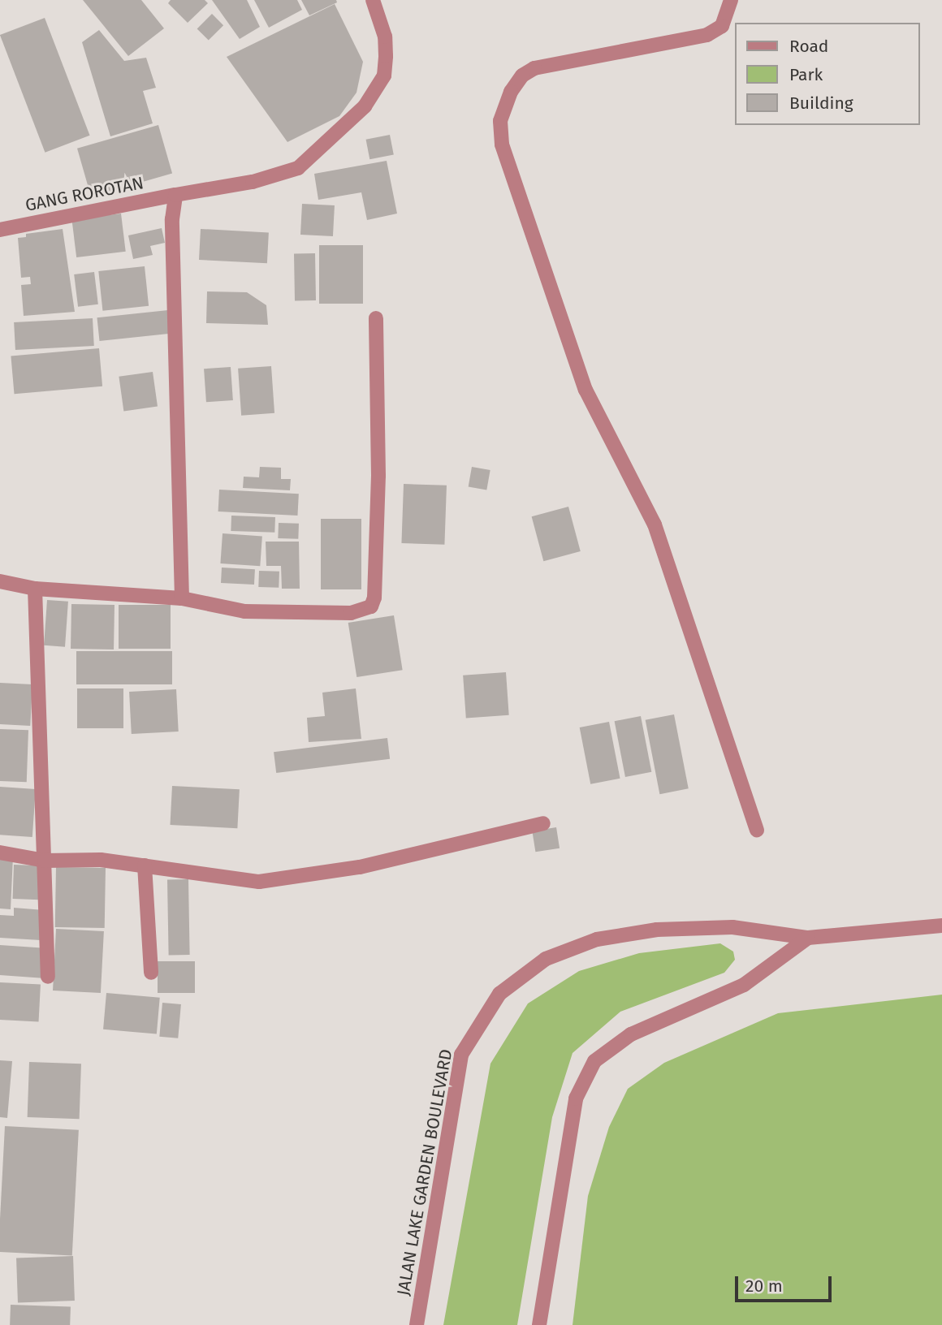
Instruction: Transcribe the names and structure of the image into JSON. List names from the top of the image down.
{
  "streets": {
    "street": ["GANG ROROTAN", "JALAN LAKE GARDEN BOULEVARD"]
  },
  "legend": ["Road", "Park", "Building"],
  "scale_bar": "20 m"
}
